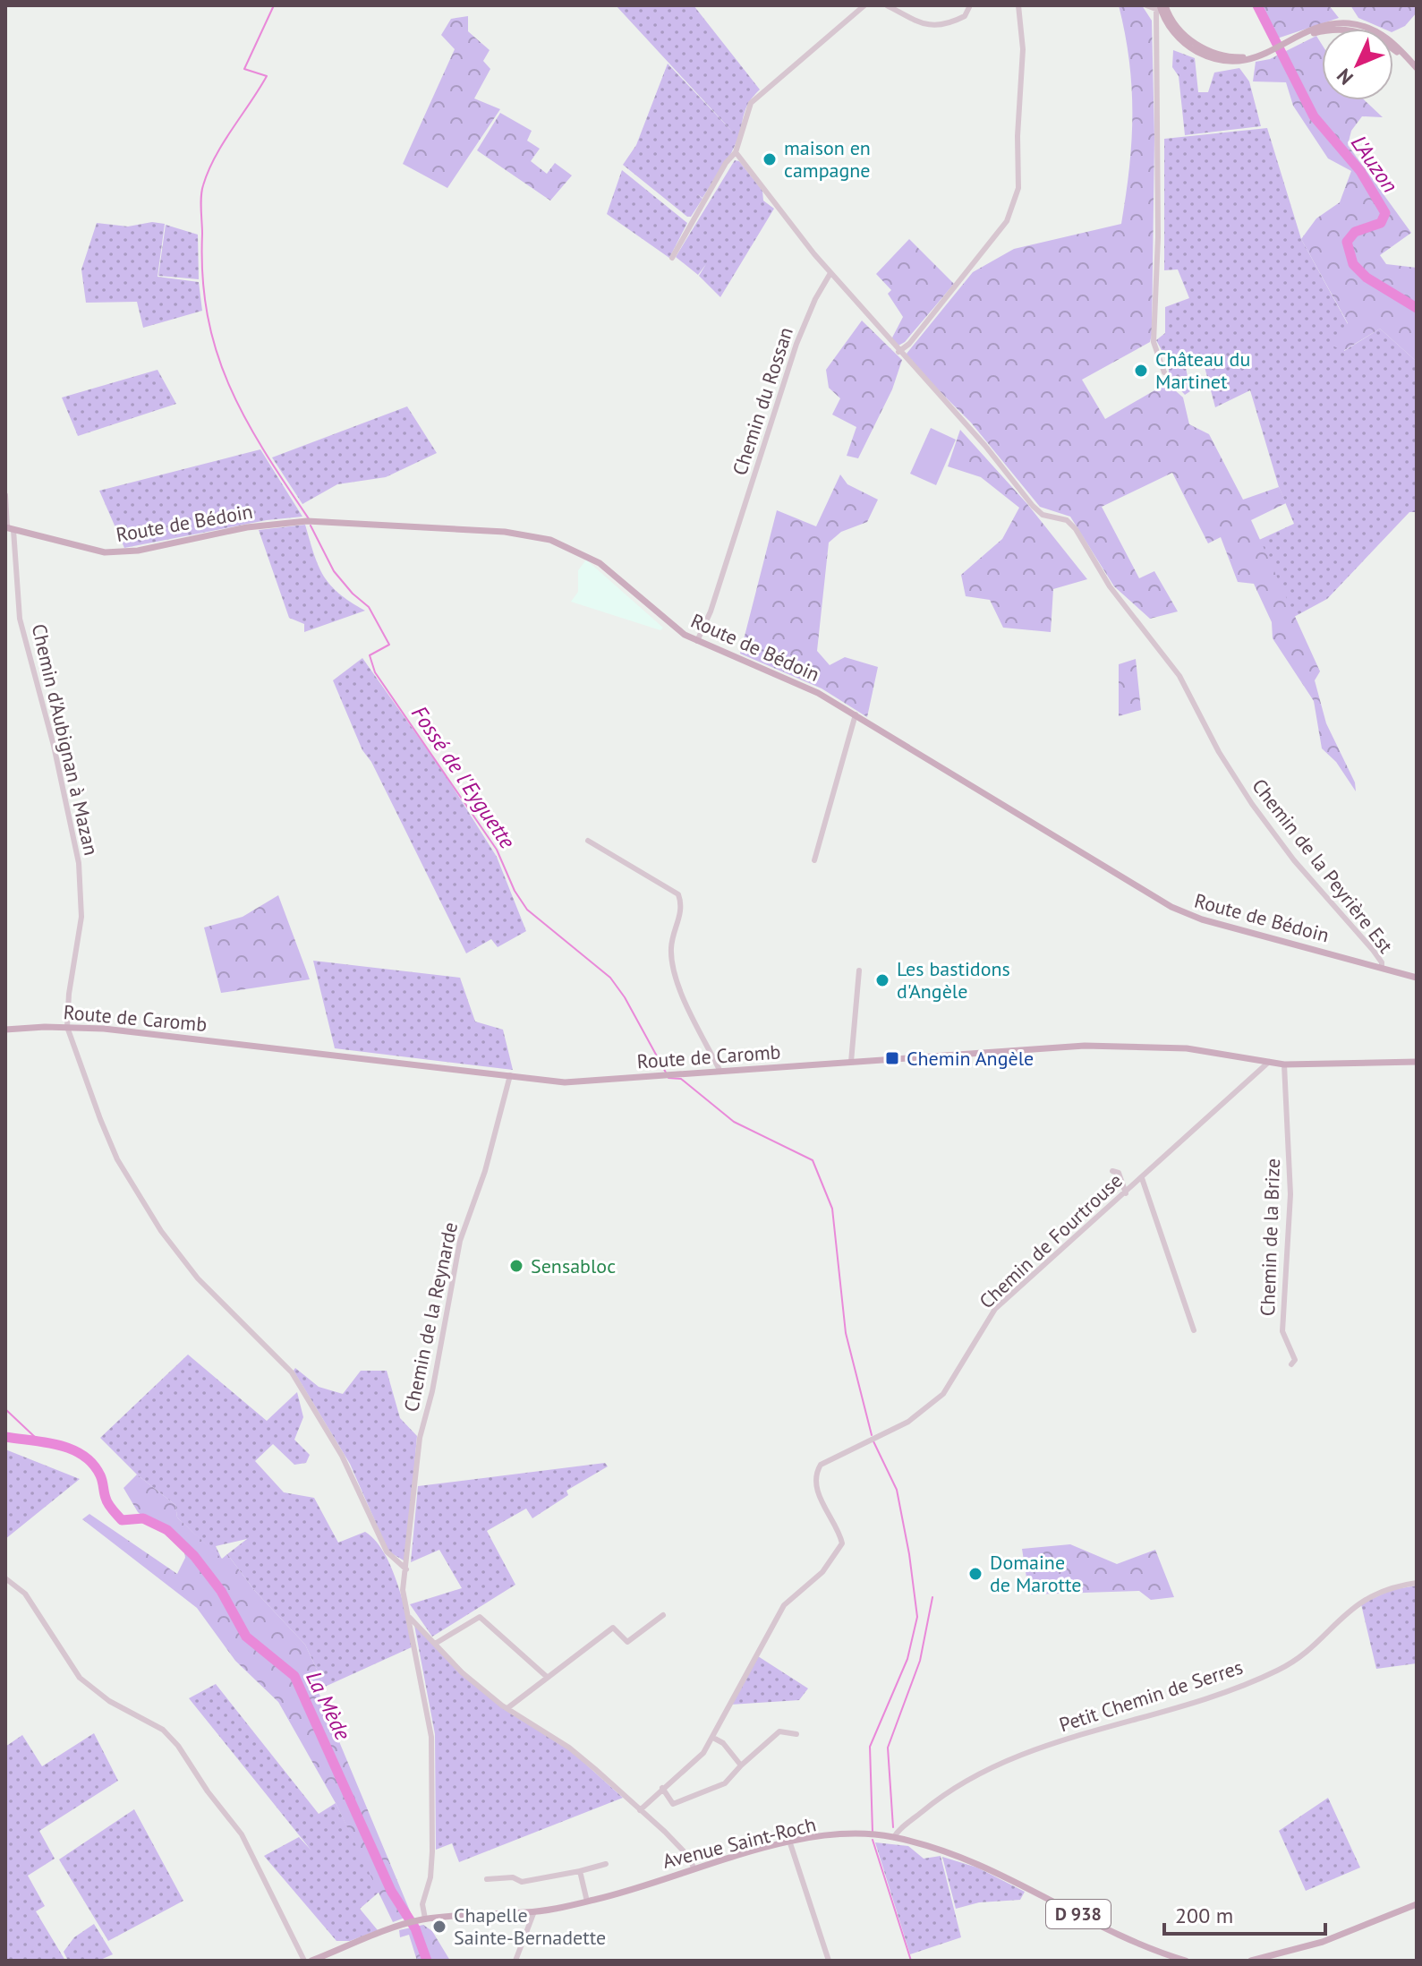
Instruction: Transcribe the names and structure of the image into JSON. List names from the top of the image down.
{
  "streets": {
    "main road": [
      "Route de Bédoin",
      "Route de Caromb",
      "Avenue Saint-Roch",
      "D 938"
    ],
    "street": [
      "Chemin du Rossan",
      "Chemin d'Aubignan à Mazan",
      "Chemin de la Peyrière Est",
      "Chemin de la Brize",
      "Chemin de Fourtrouse",
      "Chemin de la Reynarde",
      "Petit Chemin de Serres"
    ]
  },
  "crossings": [
    ["Chemin du Rossan", "Route de Bédoin"],
    ["Route de Bédoin", "Chemin d'Aubignan à Mazan"],
    ["Route de Bédoin", "Chemin de la Peyrière Est"],
    ["Chemin d'Aubignan à Mazan", "Route de Caromb"],
    ["Chemin d'Aubignan à Mazan", "Chemin de la Reynarde"],
    ["Route de Caromb", "Chemin de la Brize"],
    ["Route de Caromb", "Chemin de Fourtrouse"],
    ["Route de Caromb", "Chemin de la Reynarde"],
    ["Petit Chemin de Serres", "Avenue Saint-Roch"]
  ],
  "water": ["L'Auzon", "Fossé de l'Eyguette", "La Mède"],
  "places": {
    "other": [
      "maison en campagne",
      "Château du Martinet",
      "Les bastidons d'Angèle",
      "Sensabloc",
      "Domaine de Marotte",
      "Chapelle Sainte-Bernadette"
    ],
    "transit": ["Chemin Angèle"]
  },
  "scale_bar": "200 m",
  "north": "bottom left"
}
